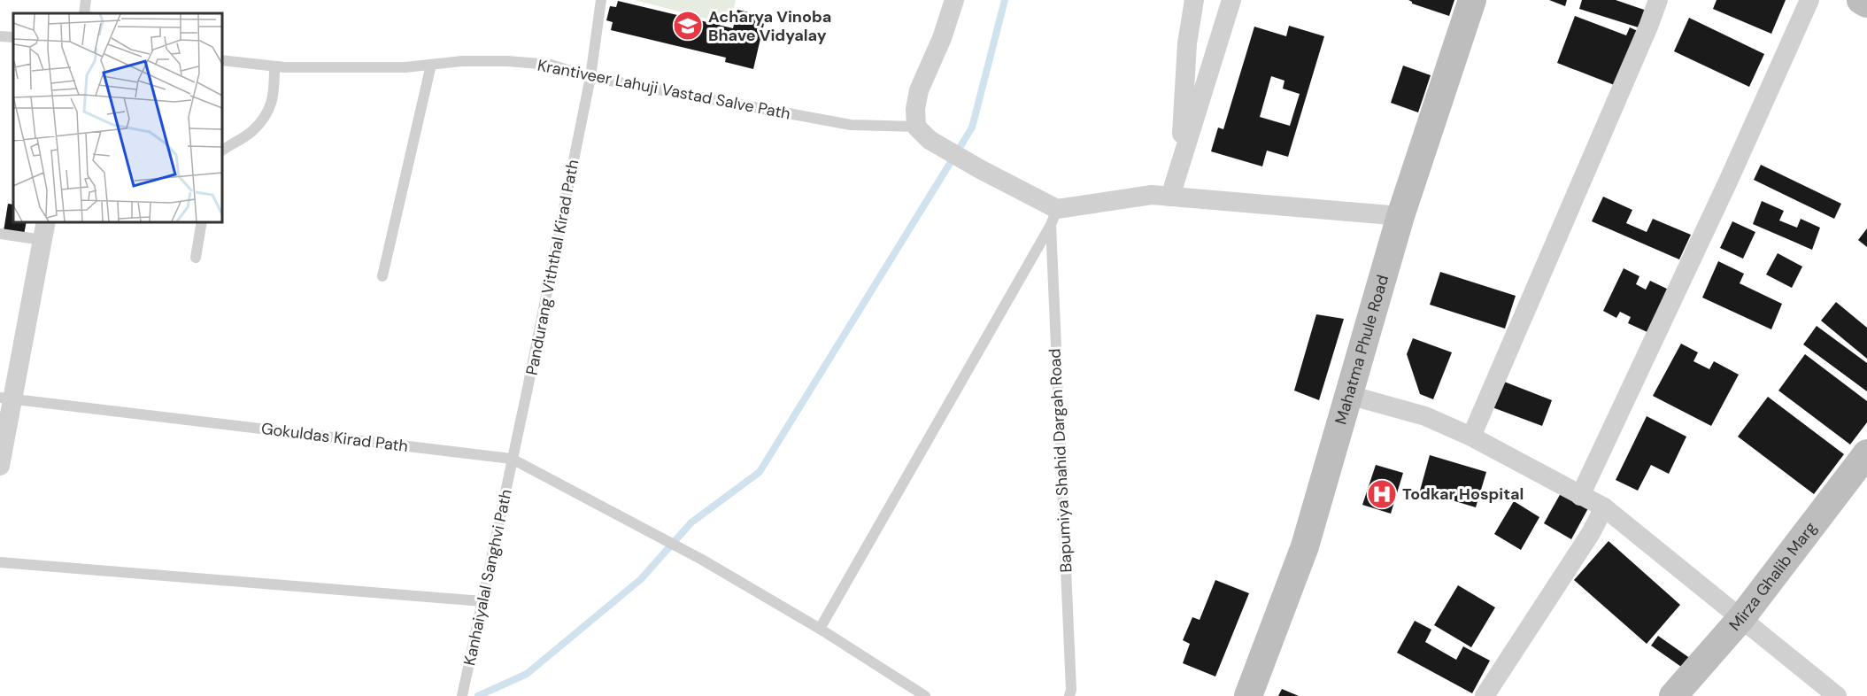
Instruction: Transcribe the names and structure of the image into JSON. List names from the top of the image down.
{
  "streets": {
    "street": ["Mahatma Phule Road", "Mirza Ghalib Marg"],
    "lane": [
      "Krantiveer Lahuji Vastad Salve Path",
      "Pandurang Viththal Kirad Path",
      "Gokuldas Kirad Path",
      "Bapumiya Shahid Dargah Road",
      "Kanhaiyalal Sanghvi Path"
    ]
  },
  "crossings": [
    ["Krantiveer Lahuji Vastad Salve Path", "Pandurang Viththal Kirad Path"],
    ["Pandurang Viththal Kirad Path", "Gokuldas Kirad Path"],
    ["Pandurang Viththal Kirad Path", "Kanhaiyalal Sanghvi Path"],
    ["Gokuldas Kirad Path", "Kanhaiyalal Sanghvi Path"]
  ],
  "places": {
    "school or university": ["Acharya Vinoba Bhave Vidyalay"],
    "hospital": ["Todkar Hospital"]
  }
}
